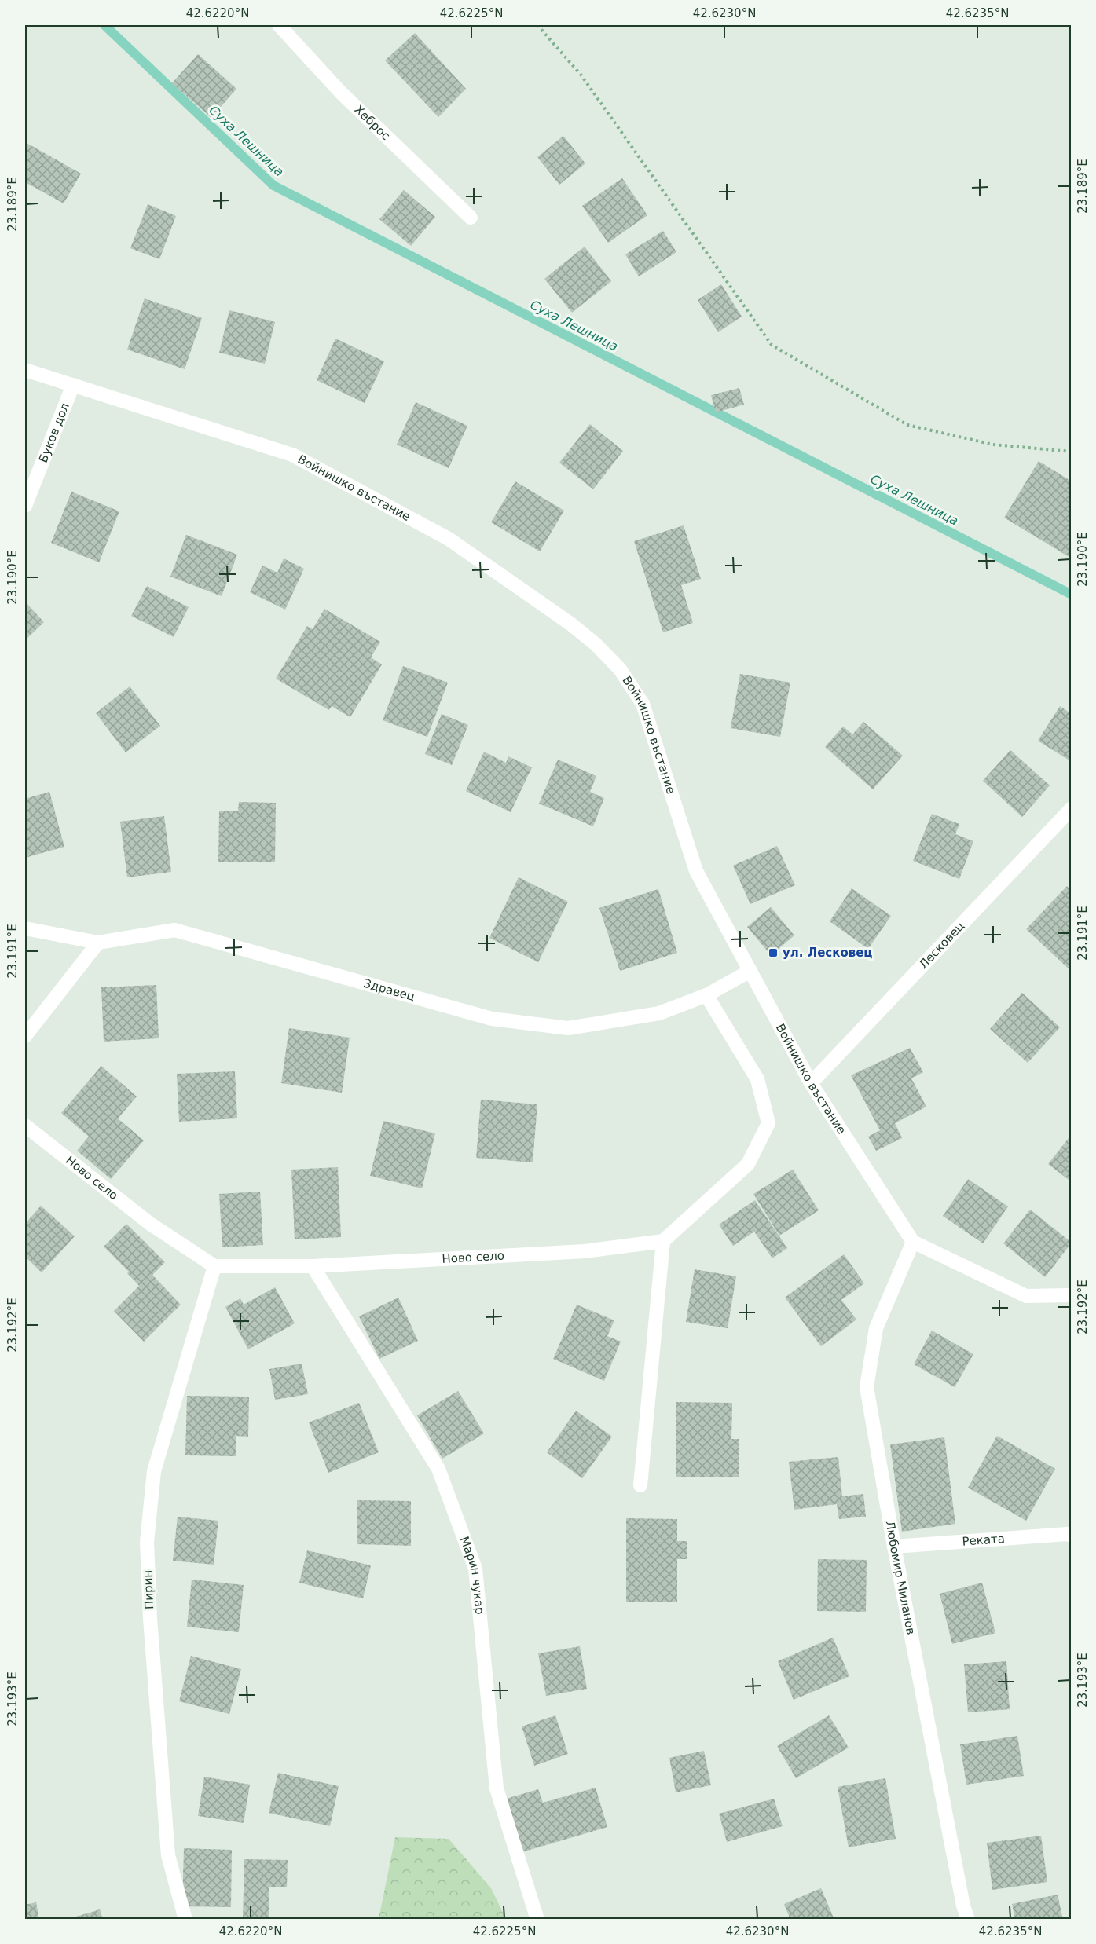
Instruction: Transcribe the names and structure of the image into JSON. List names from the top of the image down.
{
  "streets": {
    "street": [
      "Хеброс",
      "Буков дол",
      "Войнишко въстание",
      "Лесковец",
      "Здравец",
      "Ново село",
      "Реката",
      "Марин чукар",
      "Любомир Миланов",
      "Пирин"
    ]
  },
  "crossings": [
    ["Буков дол", "Войнишко въстание"],
    ["Войнишко въстание", "Лесковец"],
    ["Войнишко въстание", "Здравец"],
    ["Войнишко въстание", "Любомир Миланов"],
    ["Ново село", "Марин чукар"],
    ["Ново село", "Пирин"],
    ["Реката", "Любомир Миланов"]
  ],
  "water": ["Суха Лешница"],
  "places": {
    "transit": ["ул. Лесковец"]
  },
  "coordinates": [
    "42.6220°N",
    "42.6225°N",
    "42.6230°N",
    "42.6235°N",
    "23.189°E",
    "23.190°E",
    "23.191°E",
    "23.192°E",
    "23.193°E"
  ]
}
